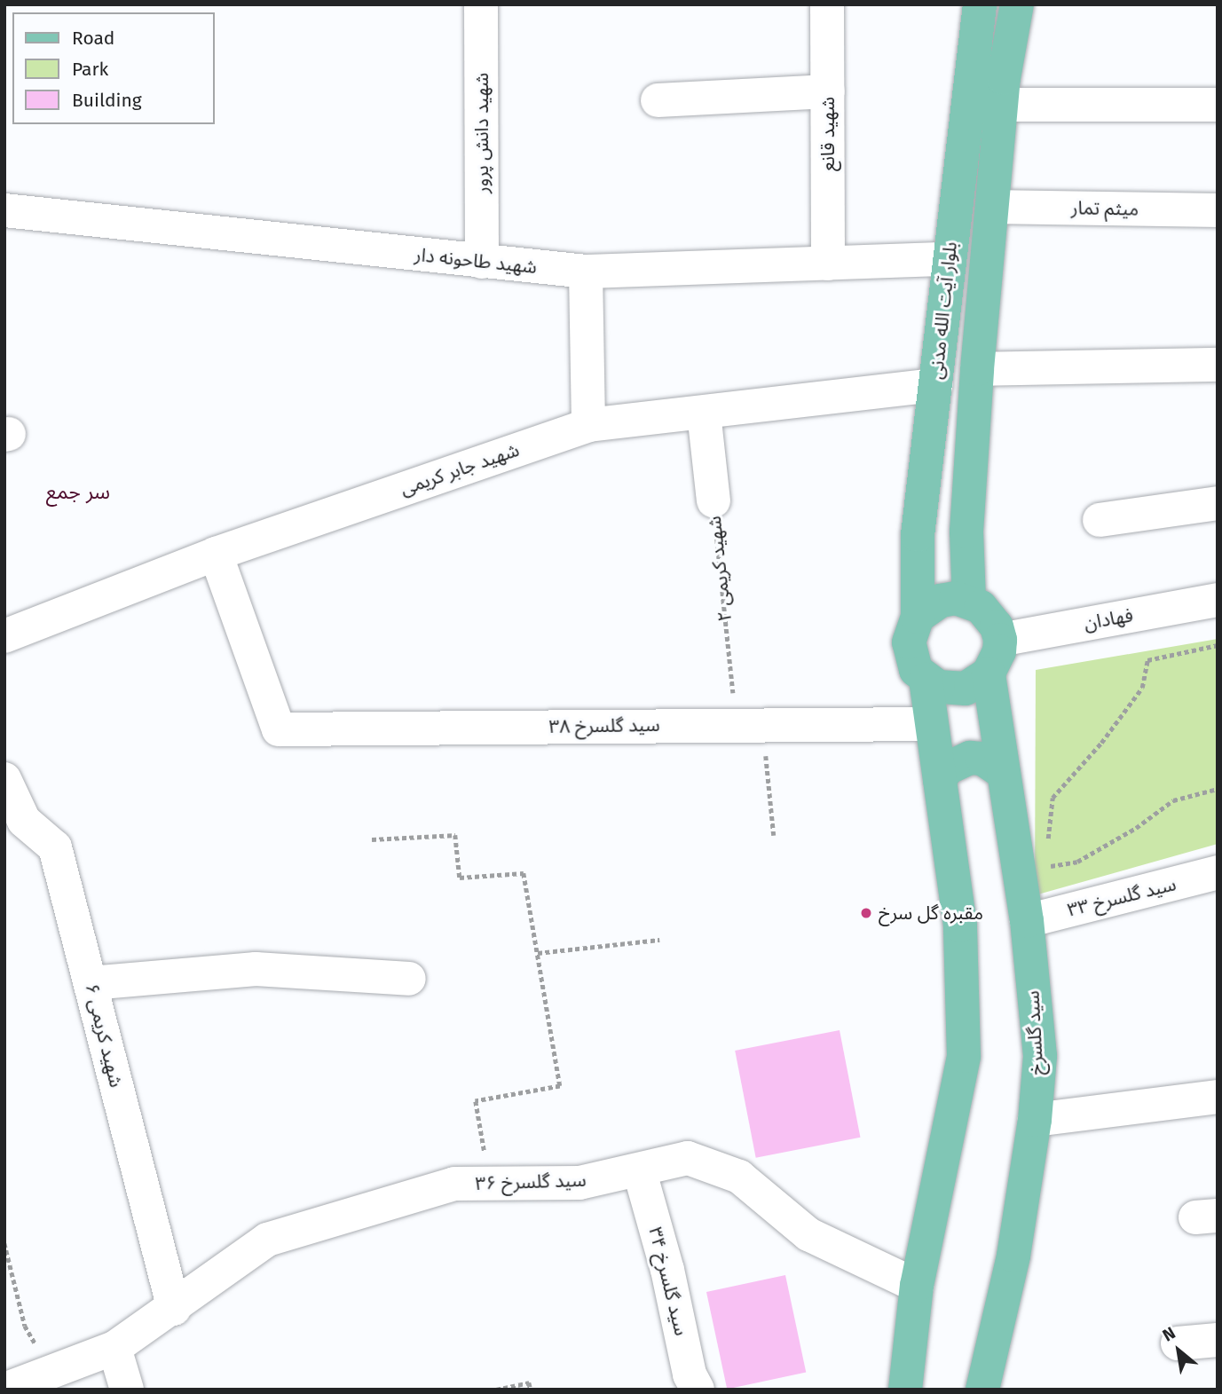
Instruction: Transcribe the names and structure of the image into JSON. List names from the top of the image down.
{
  "streets": {
    "main road": ["بلوار آیت الله مدنی", "سید گلسرخ"],
    "street": [
      "شهید دانش پرور",
      "شهید قانع",
      "میثم تمار",
      "شهيد طاحونه دار",
      "شهید جابر کریمی",
      "شهید کریمی ۲",
      "فهادان",
      "سید گلسرخ ۳۸",
      "سید گلسرخ ۳۳",
      "شهید کریمی ۶",
      "سید گلسرخ ۳۶",
      "سید گلسرخ ۳۴"
    ]
  },
  "crossings": [
    ["شهید دانش پرور", "شهيد طاحونه دار"],
    ["شهید قانع", "شهيد طاحونه دار"],
    ["میثم تمار", "بلوار آیت الله مدنی"],
    ["شهيد طاحونه دار", "بلوار آیت الله مدنی"],
    ["بلوار آیت الله مدنی", "شهید جابر کریمی"],
    ["بلوار آیت الله مدنی", "فهادان"],
    ["بلوار آیت الله مدنی", "سید گلسرخ"],
    ["شهید جابر کریمی", "شهید کریمی ۲"],
    ["شهید جابر کریمی", "سید گلسرخ ۳۸"],
    ["شهید کریمی ۲", "سید گلسرخ ۳۸"],
    ["فهادان", "سید گلسرخ"],
    ["سید گلسرخ ۳۳", "سید گلسرخ"],
    ["شهید کریمی ۶", "سید گلسرخ ۳۶"],
    ["سید گلسرخ ۳۶", "سید گلسرخ ۳۴"]
  ],
  "districts": ["سر جمع"],
  "places": ["مقبره گل سرخ"],
  "legend": ["Road", "Park", "Building"],
  "north": "top left"
}
